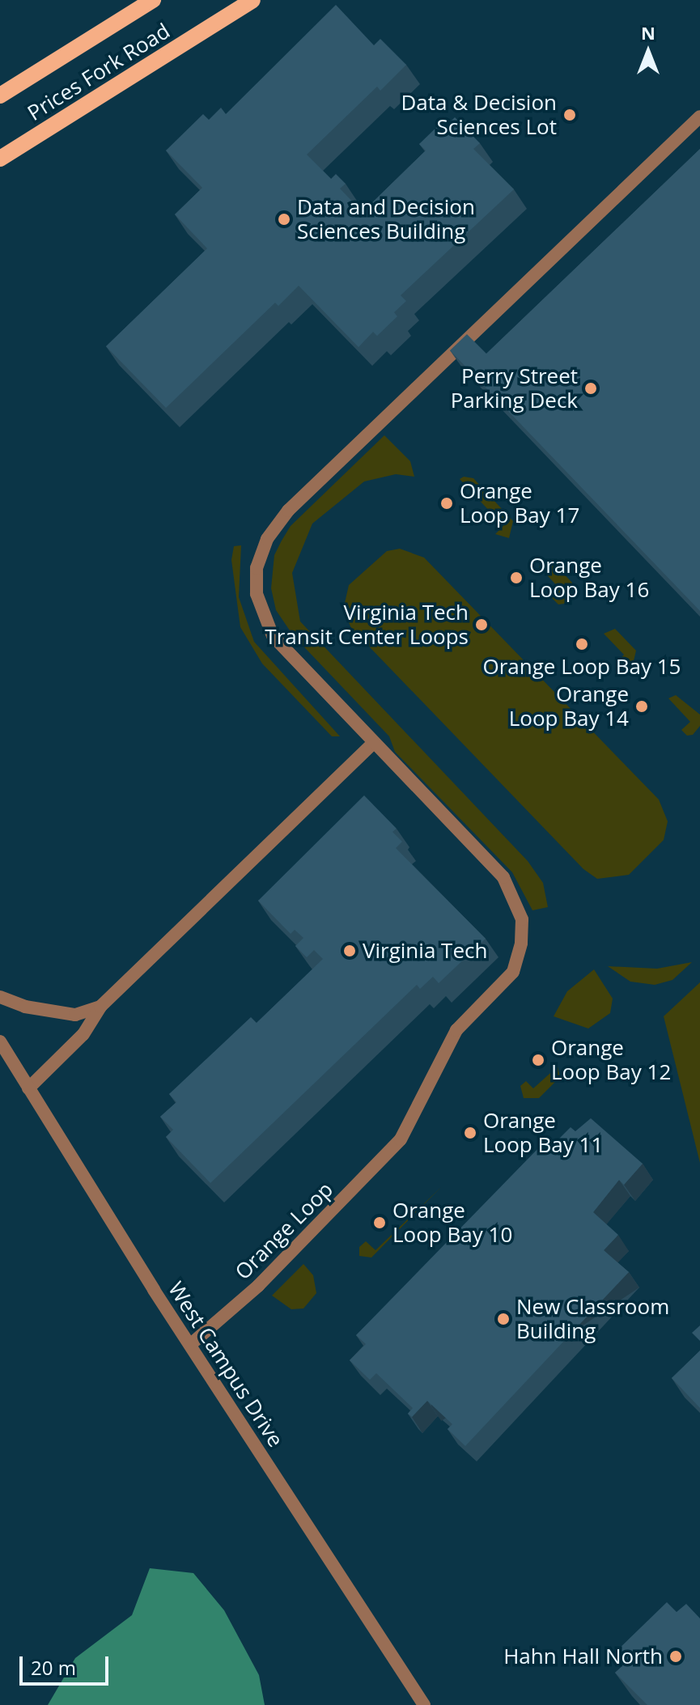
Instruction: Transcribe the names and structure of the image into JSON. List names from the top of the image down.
{
  "streets": {
    "main road": ["Prices Fork Road"],
    "street": ["Orange Loop", "West Campus Drive"]
  },
  "crossings": [
    ["Orange Loop", "West Campus Drive"]
  ],
  "places": [
    "Data & Decision Sciences Lot",
    "Data and Decision Sciences Building",
    "Perry Street Parking Deck",
    "Orange Loop Bay 17",
    "Orange Loop Bay 16",
    "Virginia Tech Transit Center Loops",
    "Orange Loop Bay 15",
    "Orange Loop Bay 14",
    "Virginia Tech",
    "Orange Loop Bay 12",
    "Orange Loop Bay 11",
    "Orange Loop Bay 10",
    "New Classroom Building",
    "Hahn Hall North"
  ],
  "scale_bar": "20 m",
  "north": "top"
}
